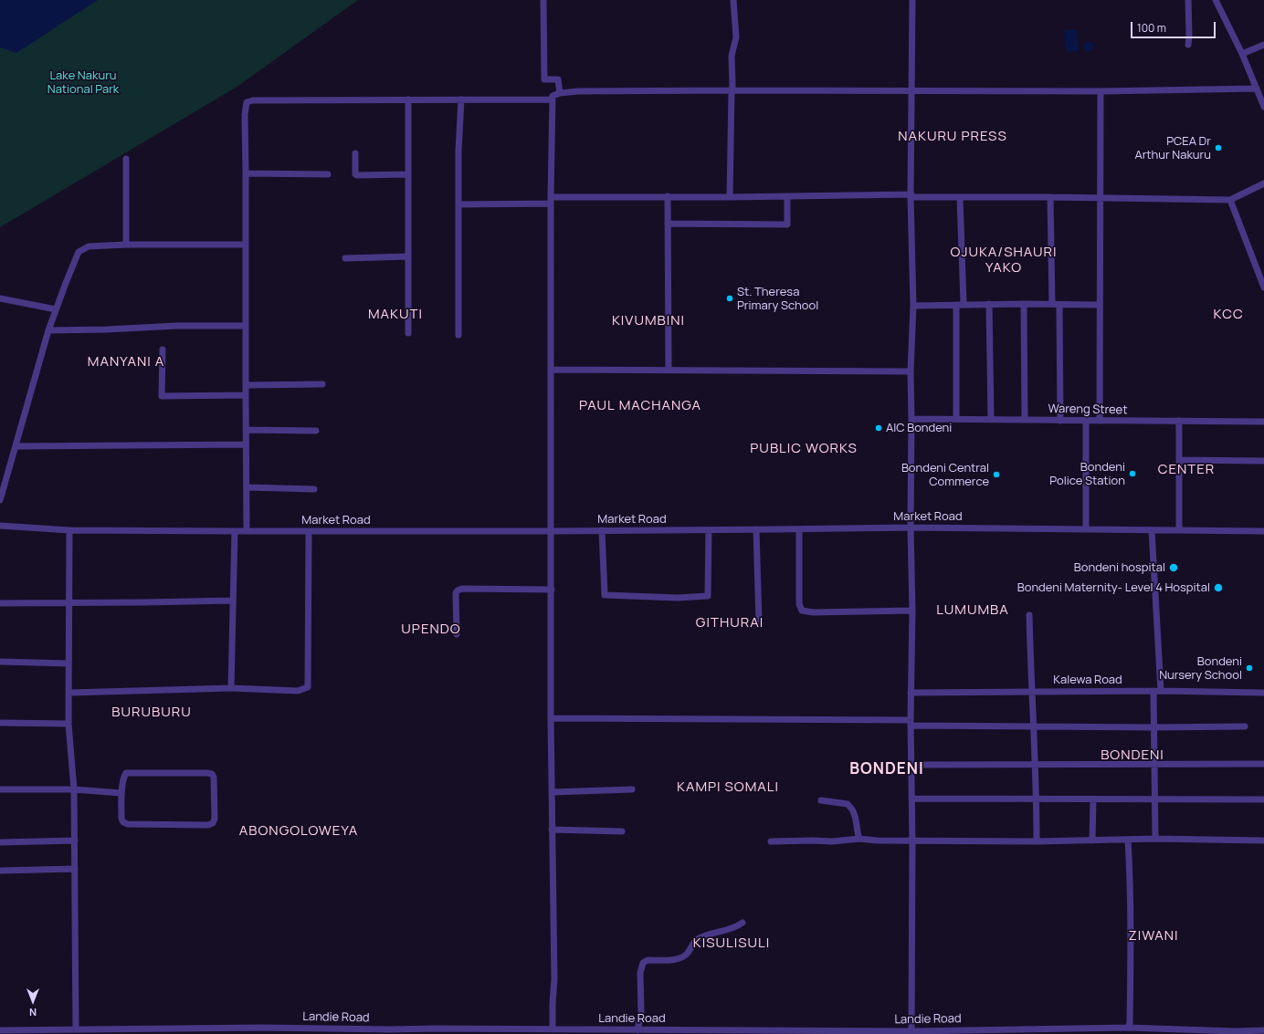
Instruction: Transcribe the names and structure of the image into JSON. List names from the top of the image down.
{
  "streets": {
    "street": [
      "Wareng Street",
      "Market Road",
      "Kalewa Road",
      "Landie Road"
    ]
  },
  "districts": [
    "NAKURU PRESS",
    "OJUKA/SHAURI YAKO",
    "MAKUTI",
    "KCC",
    "KIVUMBINI",
    "MANYANI A",
    "PAUL MACHANGA",
    "PUBLIC WORKS",
    "CENTER",
    "LUMUMBA",
    "GITHURAI",
    "UPENDO",
    "BURUBURU",
    "BONDENI",
    "BONDENI",
    "KAMPI SOMALI",
    "ABONGOLOWEYA",
    "ZIWANI",
    "KISULISULI"
  ],
  "parks": ["Lake Nakuru National Park"],
  "places": [
    "PCEA Dr Arthur Nakuru",
    "St. Theresa Primary School",
    "AIC Bondeni",
    "Bondeni Police Station",
    "Bondeni Central Commerce",
    "Bondeni hospital",
    "Bondeni Maternity- Level 4 Hospital",
    "Bondeni Nursery School"
  ],
  "scale_bar": "100 m",
  "north": "bottom"
}
